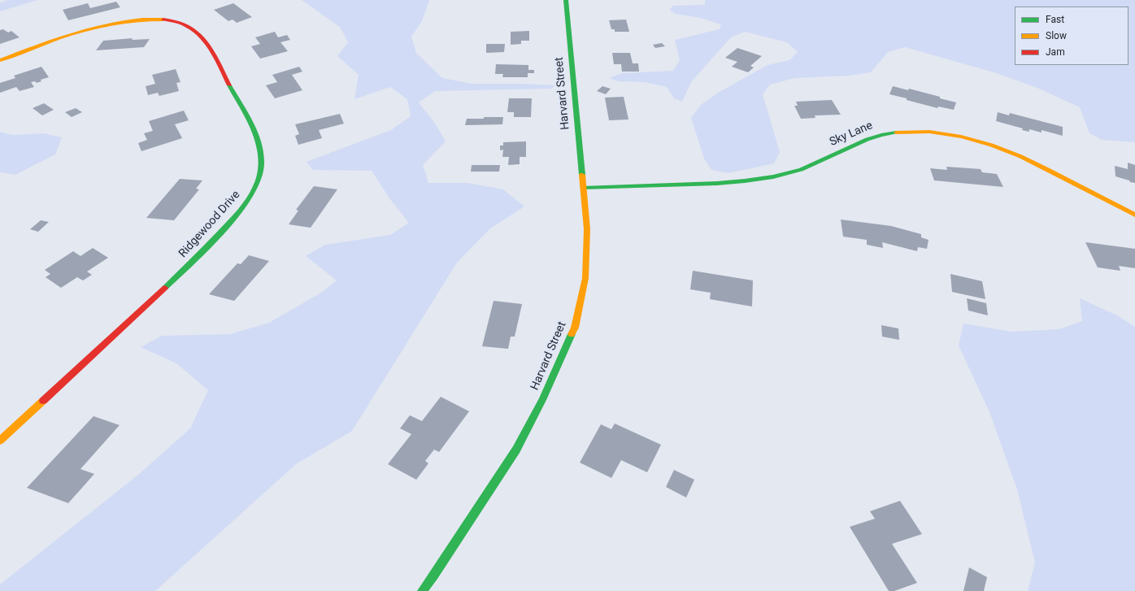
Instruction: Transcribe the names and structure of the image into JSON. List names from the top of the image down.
{
  "streets": {
    "street": ["Harvard Street", "Sky Lane", "Ridgewood Drive"]
  },
  "crossings": [
    ["Harvard Street", "Sky Lane"]
  ],
  "legend": ["Fast", "Slow", "Jam"]
}
